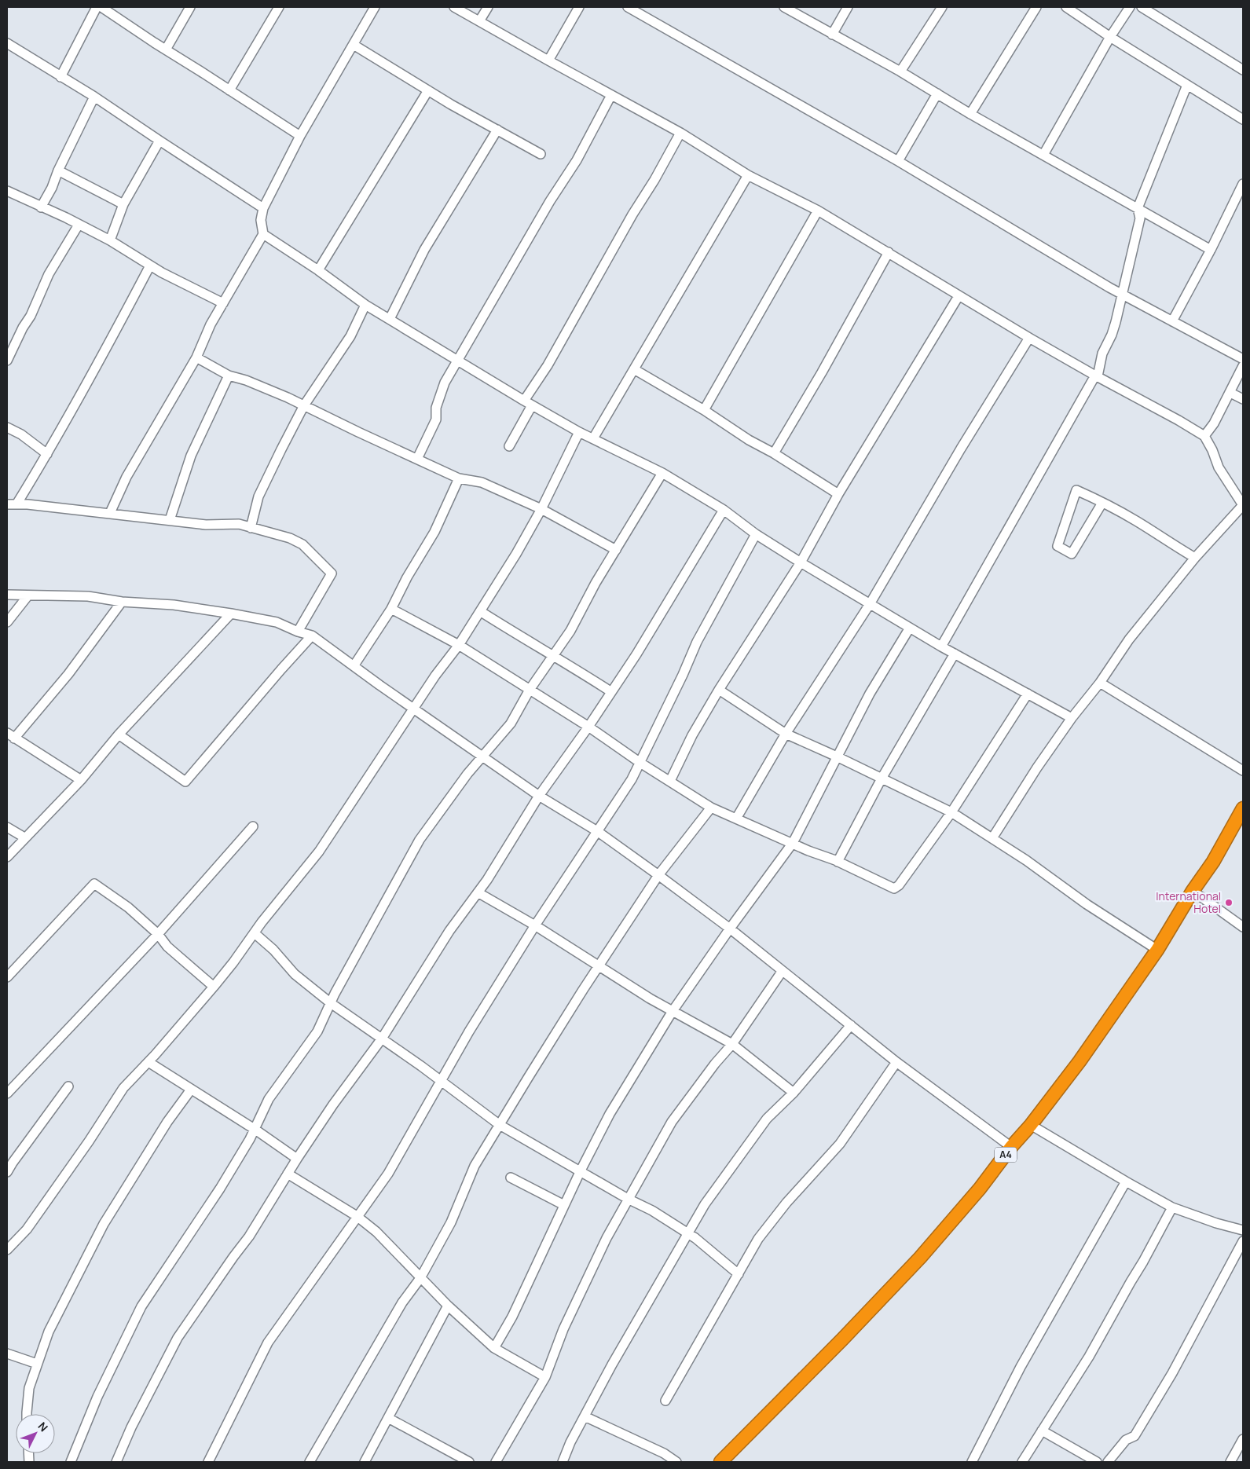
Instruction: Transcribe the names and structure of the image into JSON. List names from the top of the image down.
{
  "streets": {
    "highway": ["A4"]
  },
  "places": ["International Hotel"],
  "north": "top right"
}
